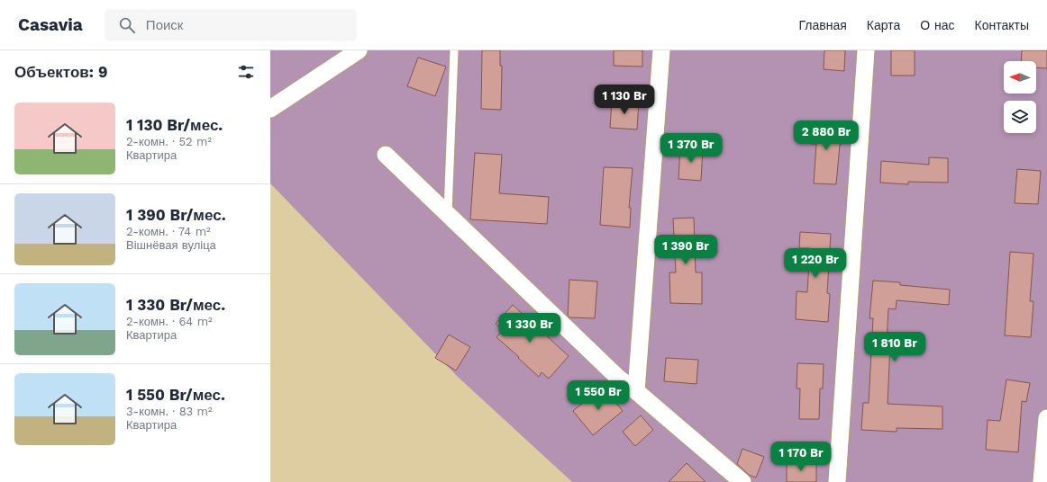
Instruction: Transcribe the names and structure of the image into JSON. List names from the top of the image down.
{
  "north": "left",
  "page": {
    "header": "Casavia",
    "search": "Поиск",
    "nav": [
      "Главная",
      "Карта",
      "О нас",
      "Контакты"
    ],
    "heading": "Объектов: 9",
    "price": [
      "1 130 Br",
      "2 880 Br",
      "1 370 Br",
      "1 390 Br",
      "1 220 Br",
      "1 330 Br",
      "1 810 Br",
      "1 550 Br",
      "1 170 Br"
    ],
    "list": [
      {
        "name": "1 130 Br/мес.",
        "note": "2-комн. · 52 m² · Квартира"
      },
      {
        "name": "1 390 Br/мес.",
        "note": "2-комн. · 74 m² · Вішнёвая вуліца"
      },
      {
        "name": "1 330 Br/мес.",
        "note": "2-комн. · 64 m² · Квартира"
      },
      {
        "name": "1 550 Br/мес.",
        "note": "3-комн. · 83 m² · Квартира"
      }
    ]
  }
}
